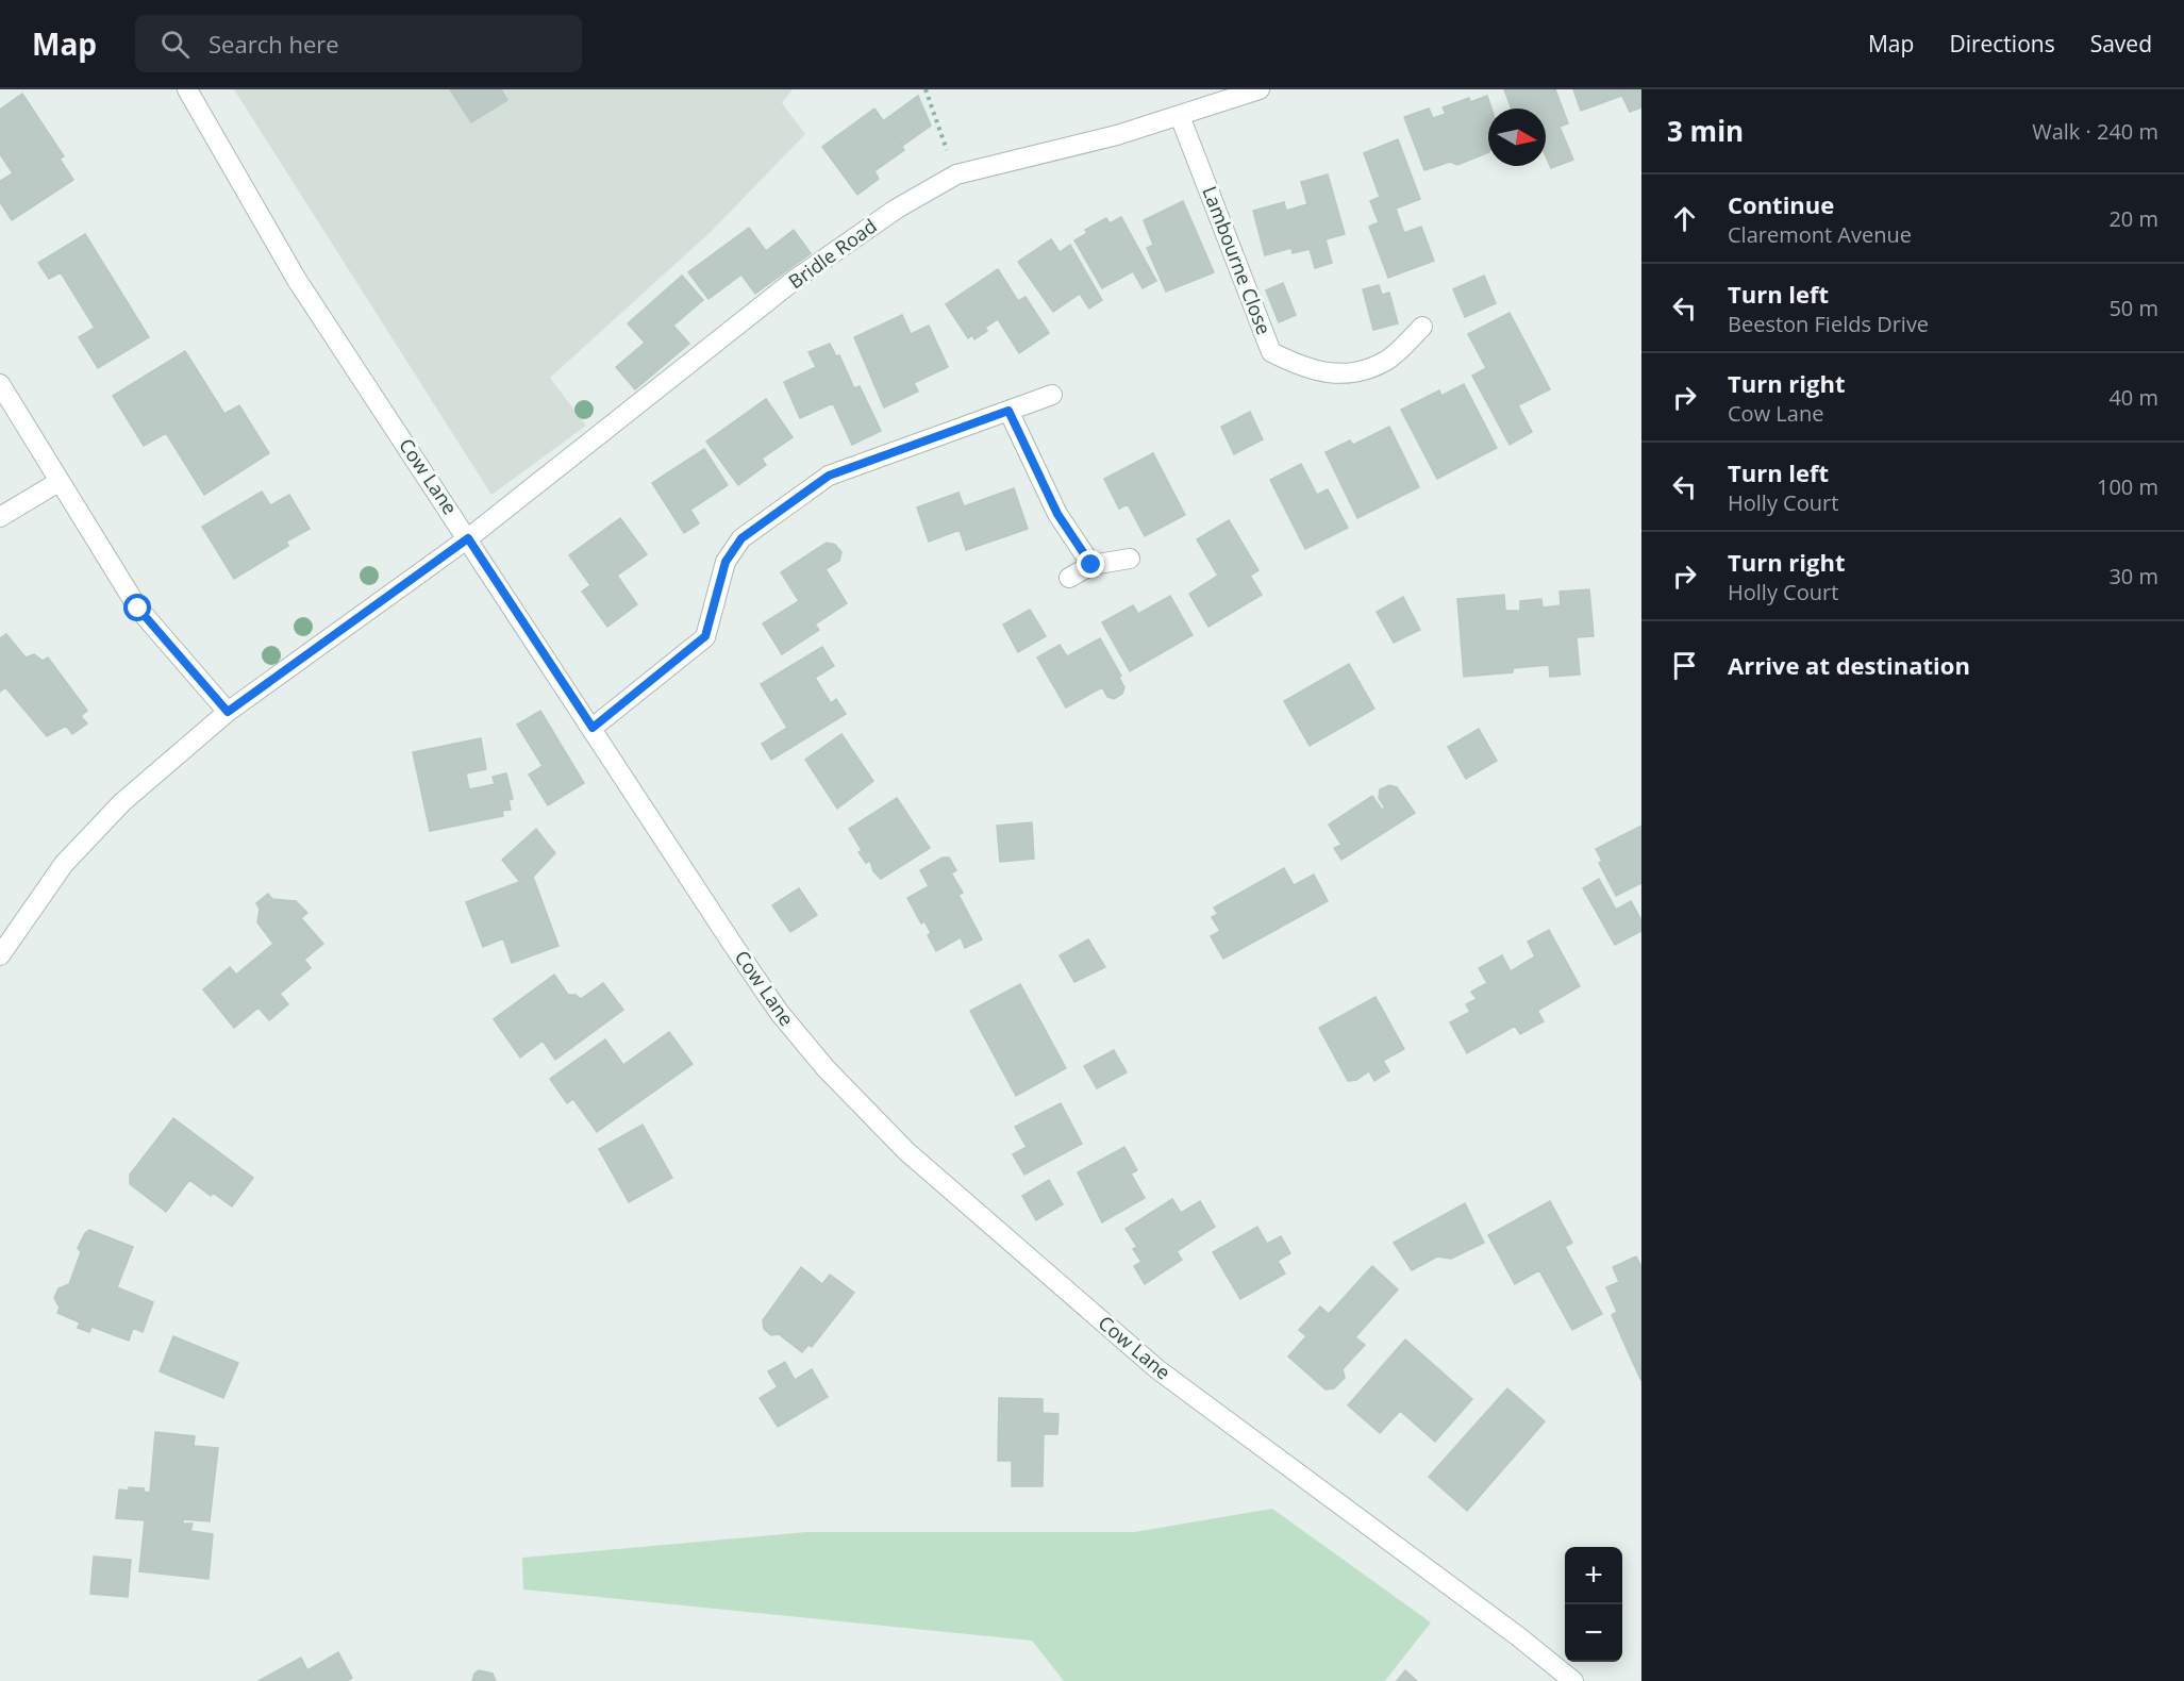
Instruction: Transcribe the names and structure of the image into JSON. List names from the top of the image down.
{
  "streets": {
    "street": ["Bridle Road", "Lambourne Close", "Cow Lane"]
  },
  "crossings": [
    ["Bridle Road", "Lambourne Close"],
    ["Bridle Road", "Cow Lane"]
  ],
  "north": "right",
  "page": {
    "header": "Map",
    "search": "Search here",
    "nav": ["Map", "Directions", "Saved"],
    "heading": ["3 min", "Walk · 240 m"],
    "list": [
      ["Continue", "Claremont Avenue", "20 m"],
      ["Turn left", "Beeston Fields Drive", "50 m"],
      ["Turn right", "Cow Lane", "40 m"],
      ["Turn left", "Holly Court", "100 m"],
      ["Turn right", "Holly Court", "30 m"],
      "Arrive at destination"
    ],
    "map_buttons": ["+", "−"]
  }
}
